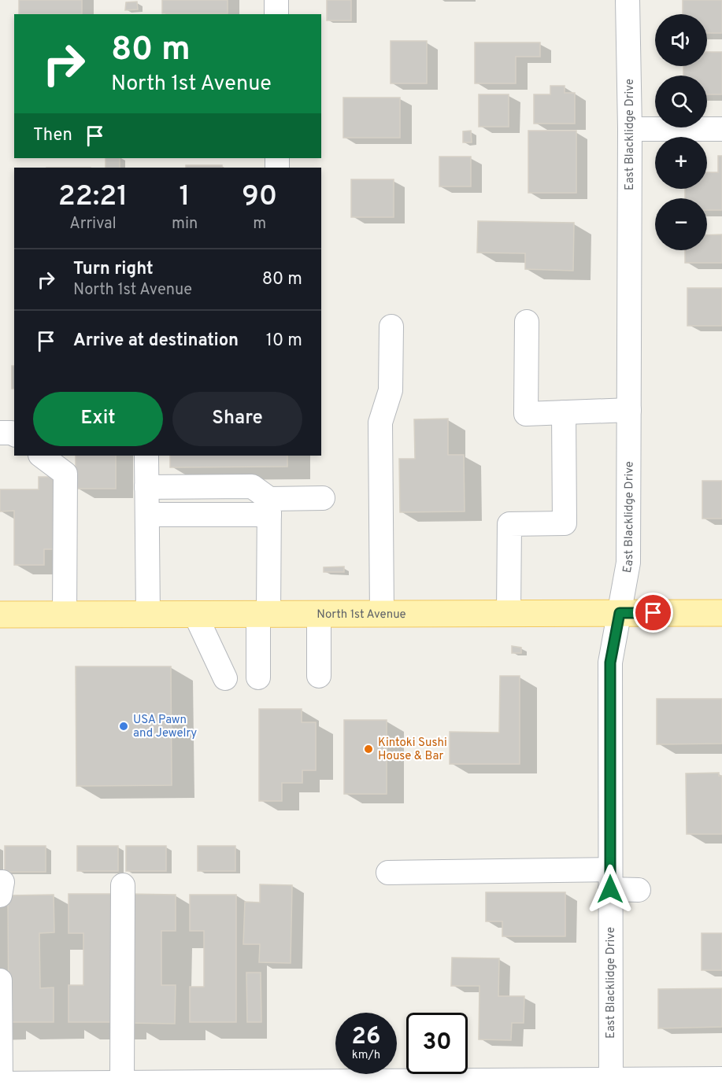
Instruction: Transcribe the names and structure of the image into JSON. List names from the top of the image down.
{
  "streets": {
    "main road": ["North 1st Avenue"],
    "street": ["East Blacklidge Drive"]
  },
  "crossings": [
    ["East Blacklidge Drive", "North 1st Avenue"]
  ],
  "places": ["USA Pawn and Jewelry", "Kintoki Sushi House & Bar"],
  "page": {
    "map_buttons": ["+", "−"],
    "turn": ["80 m", "North 1st Avenue"],
    "then": "Then",
    "eta": [
      "22:21",
      "Arrival",
      "1",
      "min",
      "90",
      "m"
    ],
    "list": [
      {
        "name": "Turn right",
        "note": "North 1st Avenue",
        "value": "80 m"
      },
      {
        "name": "Arrive at destination",
        "value": "10 m"
      }
    ],
    "buttons": ["Exit", "Share"],
    "speed": "26 km/h",
    "limit": "30"
  }
}
